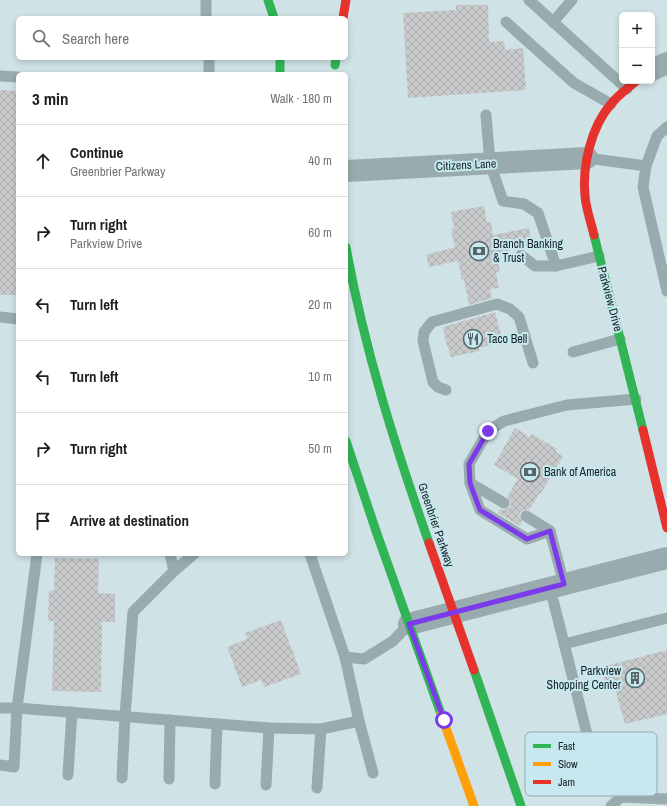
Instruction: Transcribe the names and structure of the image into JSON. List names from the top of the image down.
{
  "streets": {
    "main road": ["Parkview Drive", "Greenbrier Parkway"],
    "street": ["Citizens Lane"]
  },
  "crossings": [
    ["Citizens Lane", "Parkview Drive"]
  ],
  "places": {
    "bank": ["Branch Banking & Trust", "Bank of America"],
    "restaurant": ["Taco Bell"],
    "building": ["Parkview Shopping Center"]
  },
  "legend": ["Fast", "Slow", "Jam"],
  "page": {
    "map_buttons": ["+", "−"],
    "search": "Search here",
    "heading": ["3 min", "Walk · 180 m"],
    "list": [
      ["Continue", "Greenbrier Parkway", "40 m"],
      ["Turn right", "Parkview Drive", "60 m"],
      ["Turn left", "20 m"],
      ["Turn left", "10 m"],
      ["Turn right", "50 m"],
      "Arrive at destination"
    ]
  }
}
